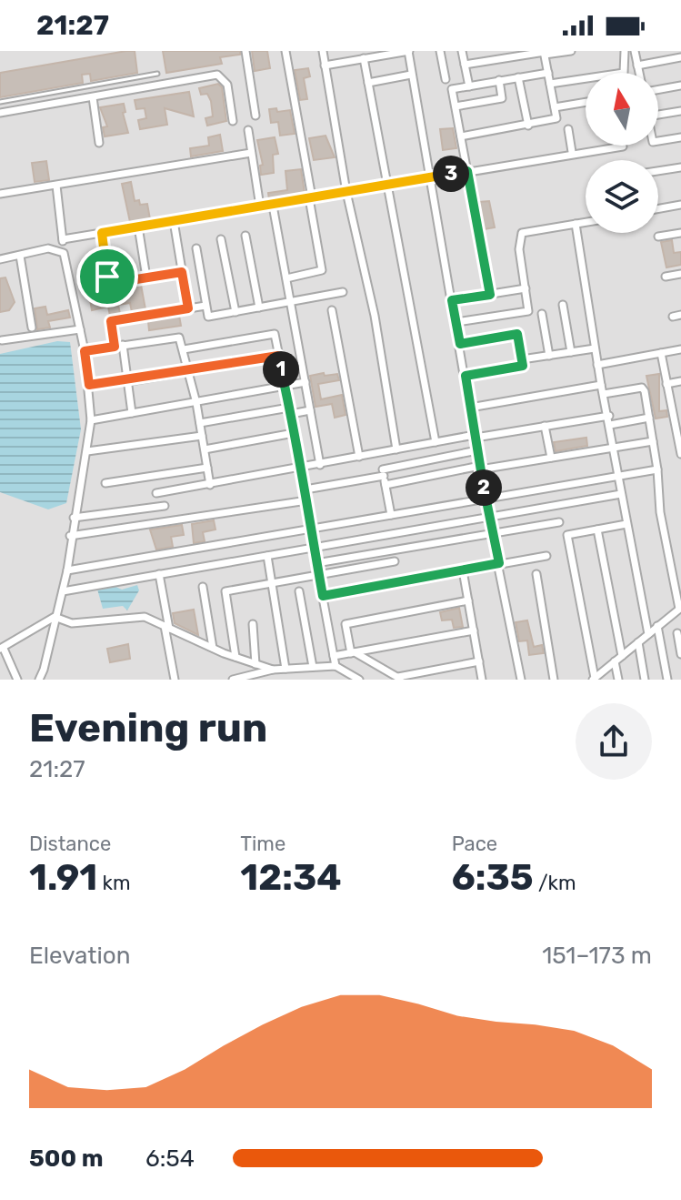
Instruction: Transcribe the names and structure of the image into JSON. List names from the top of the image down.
{
  "north": "top",
  "page": {
    "status": "21:27",
    "pins": ["3", "1", "2"],
    "heading": ["Evening run", "21:27"],
    "stats": [
      ["Distance", "1.91 km"],
      ["Time", "12:34"],
      ["Pace", "6:35 /km"]
    ],
    "chart": ["Elevation", "151–173 m"],
    "list": [
      {
        "name": "500 m",
        "note": "6:54"
      }
    ]
  }
}
